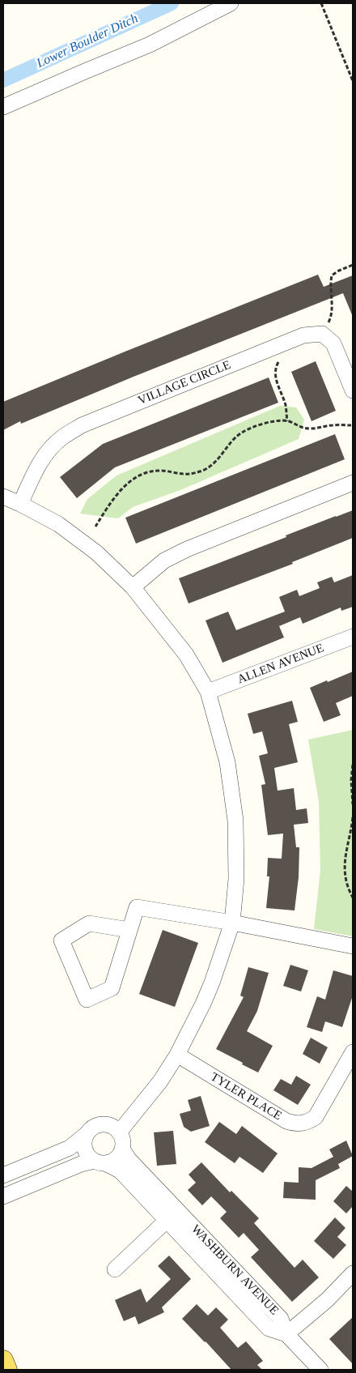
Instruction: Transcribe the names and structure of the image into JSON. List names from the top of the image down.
{
  "streets": {
    "street": [
      "VILLAGE CIRCLE",
      "ALLEN AVENUE",
      "TYLER PLACE",
      "WASHBURN AVENUE"
    ]
  },
  "water": ["Lower Boulder Ditch"]
}
